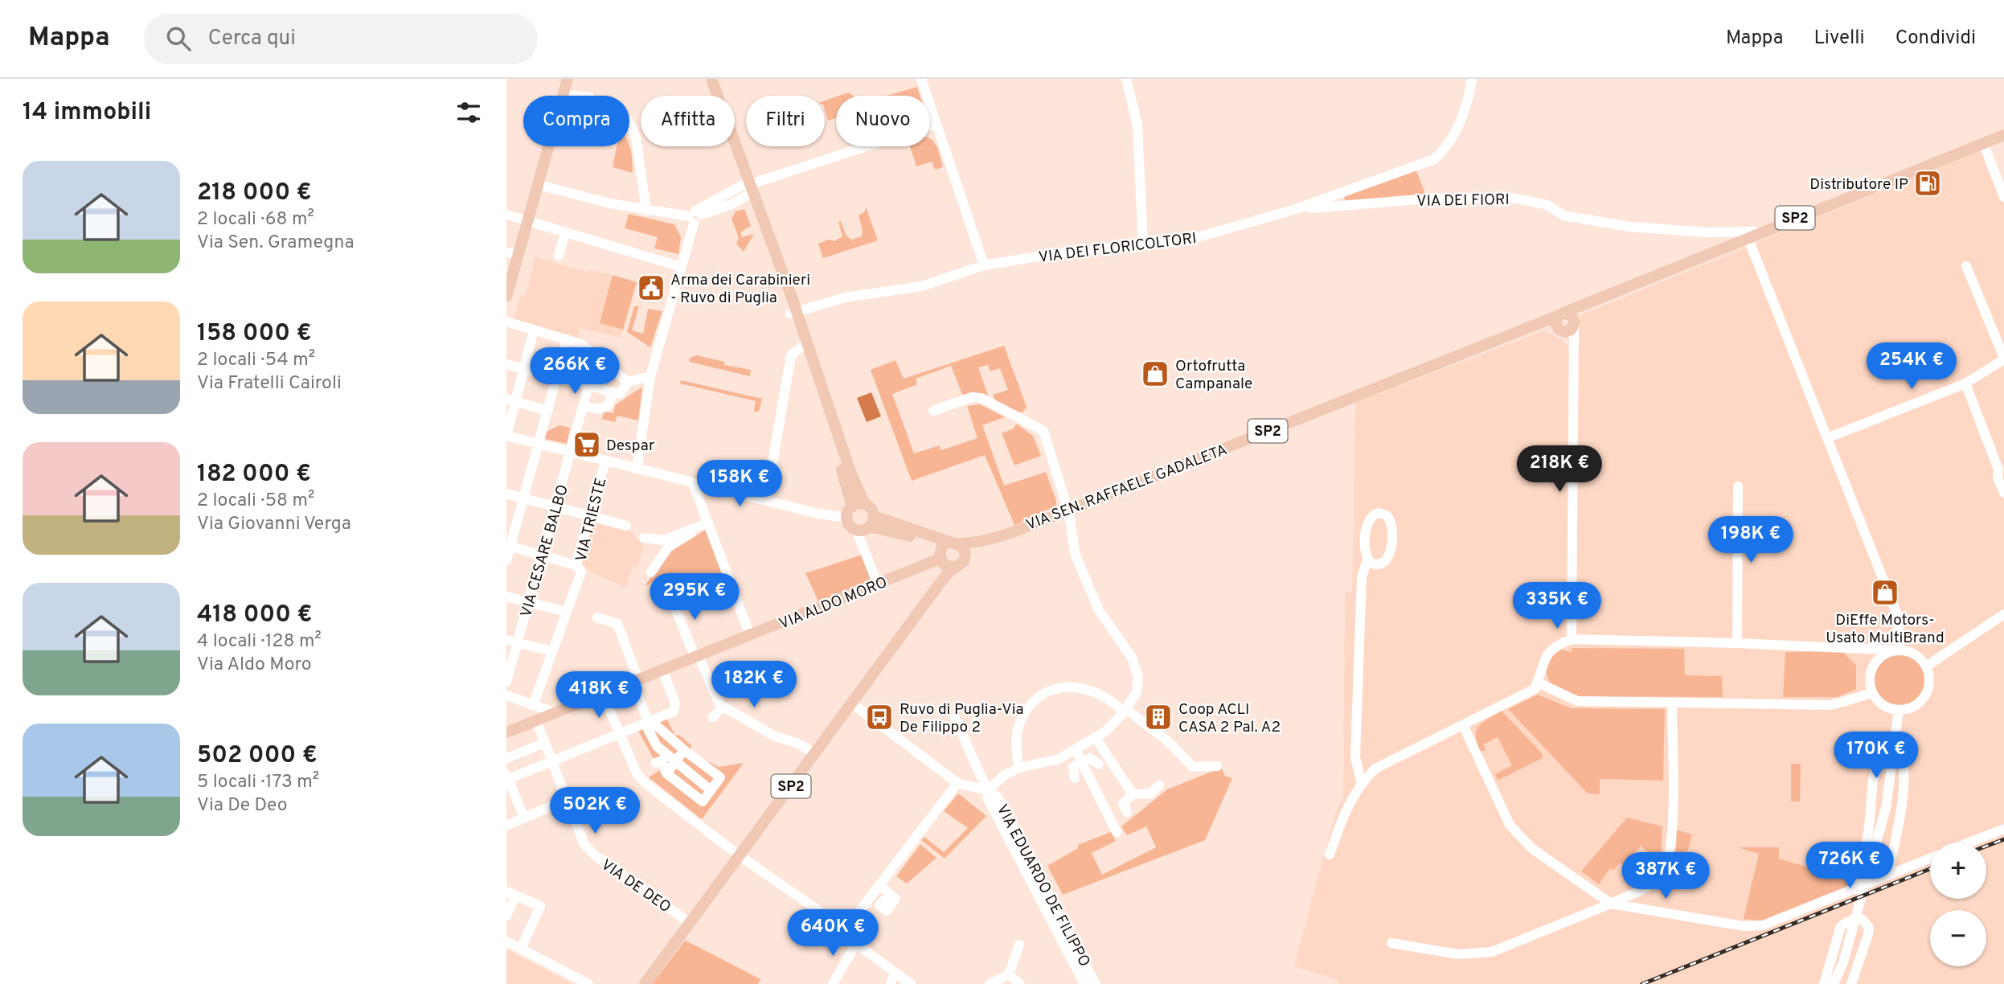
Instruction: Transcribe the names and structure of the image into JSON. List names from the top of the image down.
{
  "streets": {
    "main road": ["SP2", "VIA SEN. RAFFAELE GADALETA", "VIA ALDO MORO"],
    "street": [
      "VIA DEI FIORI",
      "VIA DEI FLORICOLTORI",
      "VIA TRIESTE",
      "VIA CESARE BALBO",
      "VIA DE DEO",
      "VIA EDUARDO DE FILIPPO"
    ]
  },
  "crossings": [
    ["VIA DEI FIORI", "VIA DEI FLORICOLTORI"],
    ["VIA DEI FIORI", "VIA SEN. RAFFAELE GADALETA"],
    ["SP2", "VIA SEN. RAFFAELE GADALETA"],
    ["SP2", "VIA ALDO MORO"],
    ["SP2", "VIA DE DEO"],
    ["SP2", "VIA EDUARDO DE FILIPPO"],
    ["VIA SEN. RAFFAELE GADALETA", "VIA ALDO MORO"],
    ["VIA ALDO MORO", "VIA DE DEO"]
  ],
  "places": {
    "fuel station": ["Distributore IP"],
    "public building": ["Arma dei Carabinieri - Ruvo di Puglia"],
    "shop": ["Ortofrutta Campanale", "DiEffe Motors- Usato MultiBrand"],
    "supermarket": ["Despar"],
    "bus stop": ["Ruvo di Puglia-Via De Filippo 2"],
    "building": ["Coop ACLI CASA 2 Pal. A2"]
  },
  "page": {
    "header": "Mappa",
    "search": "Cerca qui",
    "nav": ["Mappa", "Livelli", "Condividi"],
    "heading": "14 immobili",
    "chip": [
      "Compra",
      "Affitta",
      "Filtri",
      "Nuovo"
    ],
    "list": [
      {
        "name": "218 000 €",
        "note": "2 locali · 68 m² · Via Sen. Gramegna"
      },
      {
        "name": "158 000 €",
        "note": "2 locali · 54 m² · Via Fratelli Cairoli"
      },
      {
        "name": "182 000 €",
        "note": "2 locali · 58 m² · Via Giovanni Verga"
      },
      {
        "name": "418 000 €",
        "note": "4 locali · 128 m² · Via Aldo Moro"
      },
      {
        "name": "502 000 €",
        "note": "5 locali · 173 m² · Via De Deo"
      }
    ],
    "price": [
      "254K €",
      "266K €",
      "218K €",
      "158K €",
      "198K €",
      "295K €",
      "335K €",
      "182K €",
      "418K €",
      "170K €",
      "502K €",
      "726K €",
      "387K €",
      "640K €"
    ],
    "map_buttons": ["+", "−"]
  }
}
